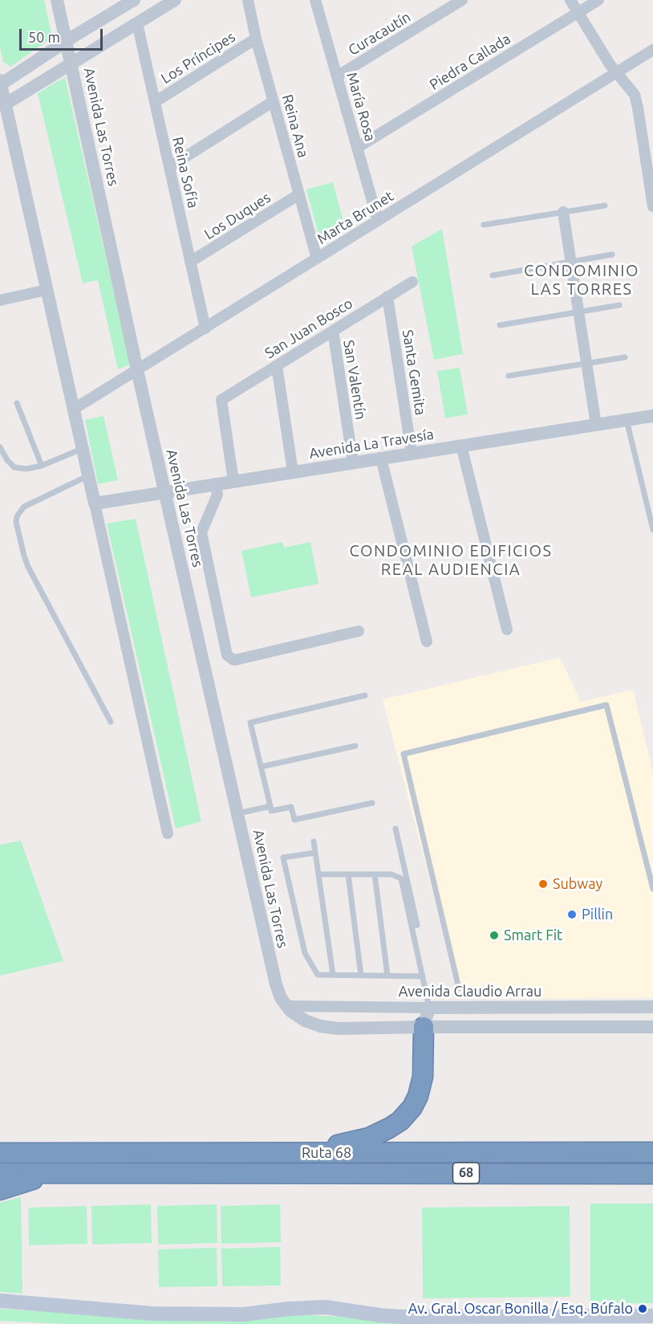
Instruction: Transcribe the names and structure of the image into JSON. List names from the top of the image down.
{
  "streets": {
    "highway": ["Ruta 68", "68"],
    "street": [
      "Curacautín",
      "Los Príncipes",
      "Piedra Callada",
      "María Rosa",
      "Reina Ana",
      "Avenida Las Torres",
      "Reina Sofía",
      "Los Duques",
      "Marta Brunet",
      "San Juan Bosco",
      "Santa Gemita",
      "San Valentín",
      "Avenida La Travesía",
      "Avenida Claudio Arrau"
    ]
  },
  "crossings": [
    ["Curacautín", "María Rosa"],
    ["Los Príncipes", "Reina Ana"],
    ["Los Príncipes", "Reina Sofía"],
    ["Piedra Callada", "María Rosa"],
    ["María Rosa", "Marta Brunet"],
    ["Reina Ana", "Los Duques"],
    ["Reina Ana", "Marta Brunet"],
    ["Avenida Las Torres", "Marta Brunet"],
    ["Avenida Las Torres", "Avenida La Travesía"],
    ["Avenida Las Torres", "Avenida Claudio Arrau"],
    ["Reina Sofía", "Los Duques"],
    ["Reina Sofía", "Marta Brunet"],
    ["San Juan Bosco", "Santa Gemita"],
    ["San Juan Bosco", "San Valentín"],
    ["San Juan Bosco", "Avenida La Travesía"],
    ["Santa Gemita", "Avenida La Travesía"],
    ["San Valentín", "Avenida La Travesía"]
  ],
  "districts": ["CONDOMINIO LAS TORRES", "CONDOMINIO EDIFICIOS REAL AUDIENCIA"],
  "places": [
    "Subway",
    "Pillin",
    "Smart Fit",
    "Av. Gral. Oscar Bonilla / Esq. Búfalo"
  ],
  "scale_bar": "50 m"
}
